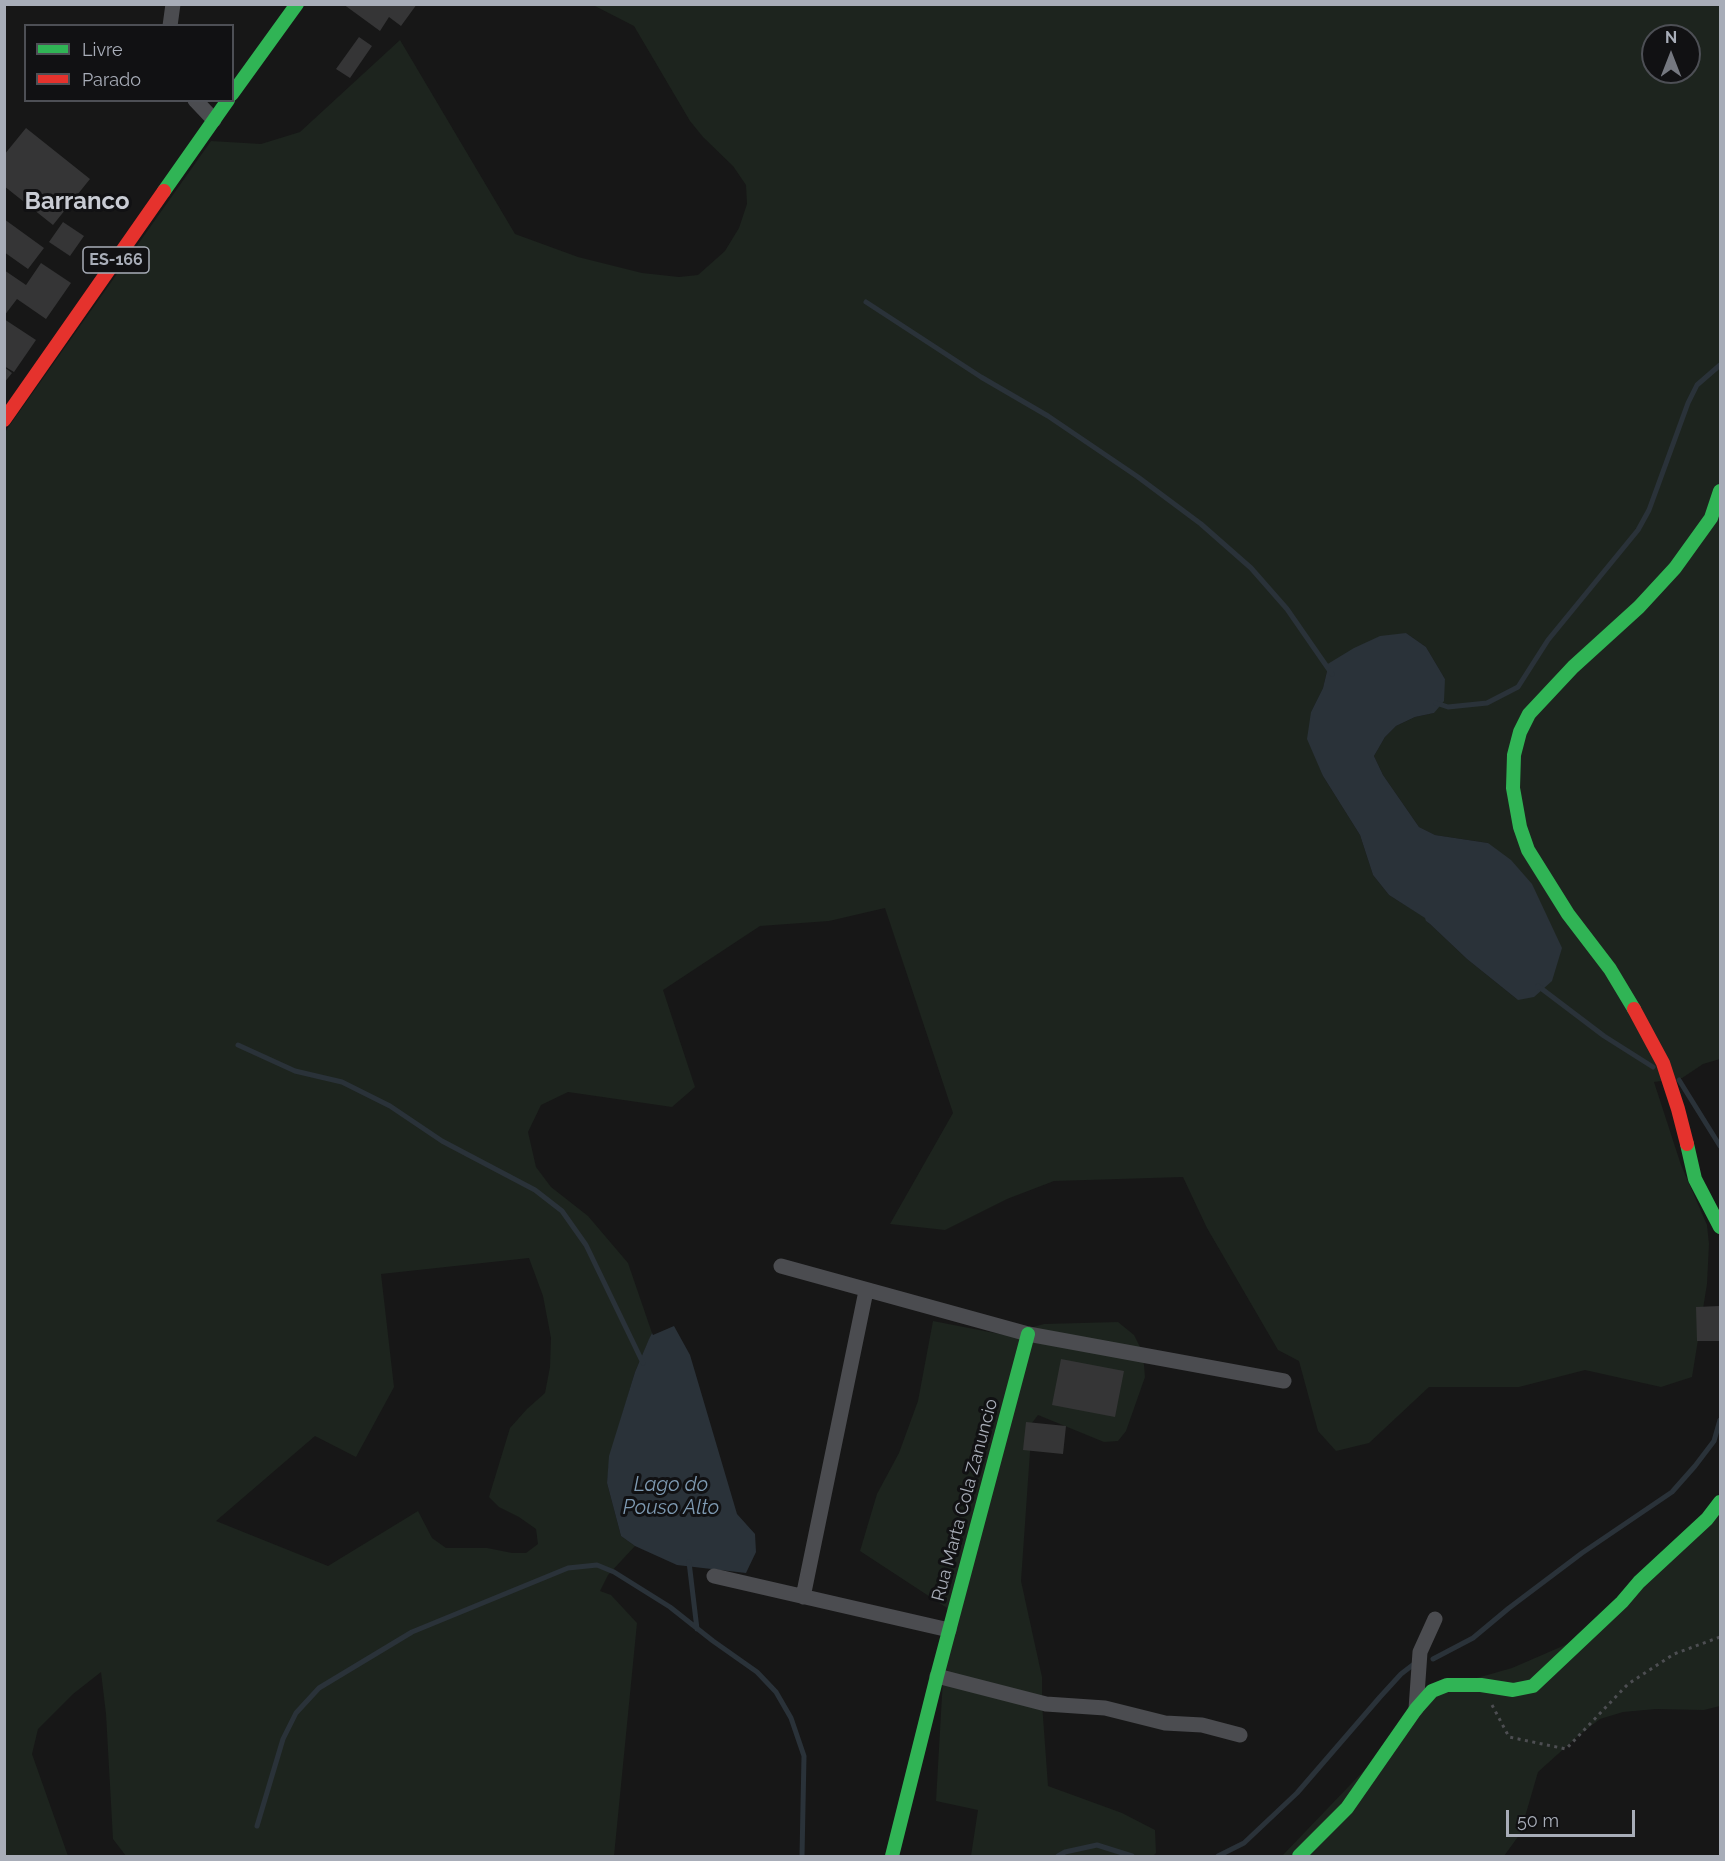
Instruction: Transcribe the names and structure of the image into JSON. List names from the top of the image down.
{
  "streets": {
    "street": ["ES-166", "Rua Marta Cola Zanuncio"]
  },
  "districts": ["Barranco"],
  "water": ["Lago do Pouso Alto"],
  "legend": ["Livre", "Parado"],
  "scale_bar": "50 m",
  "north": "top"
}
